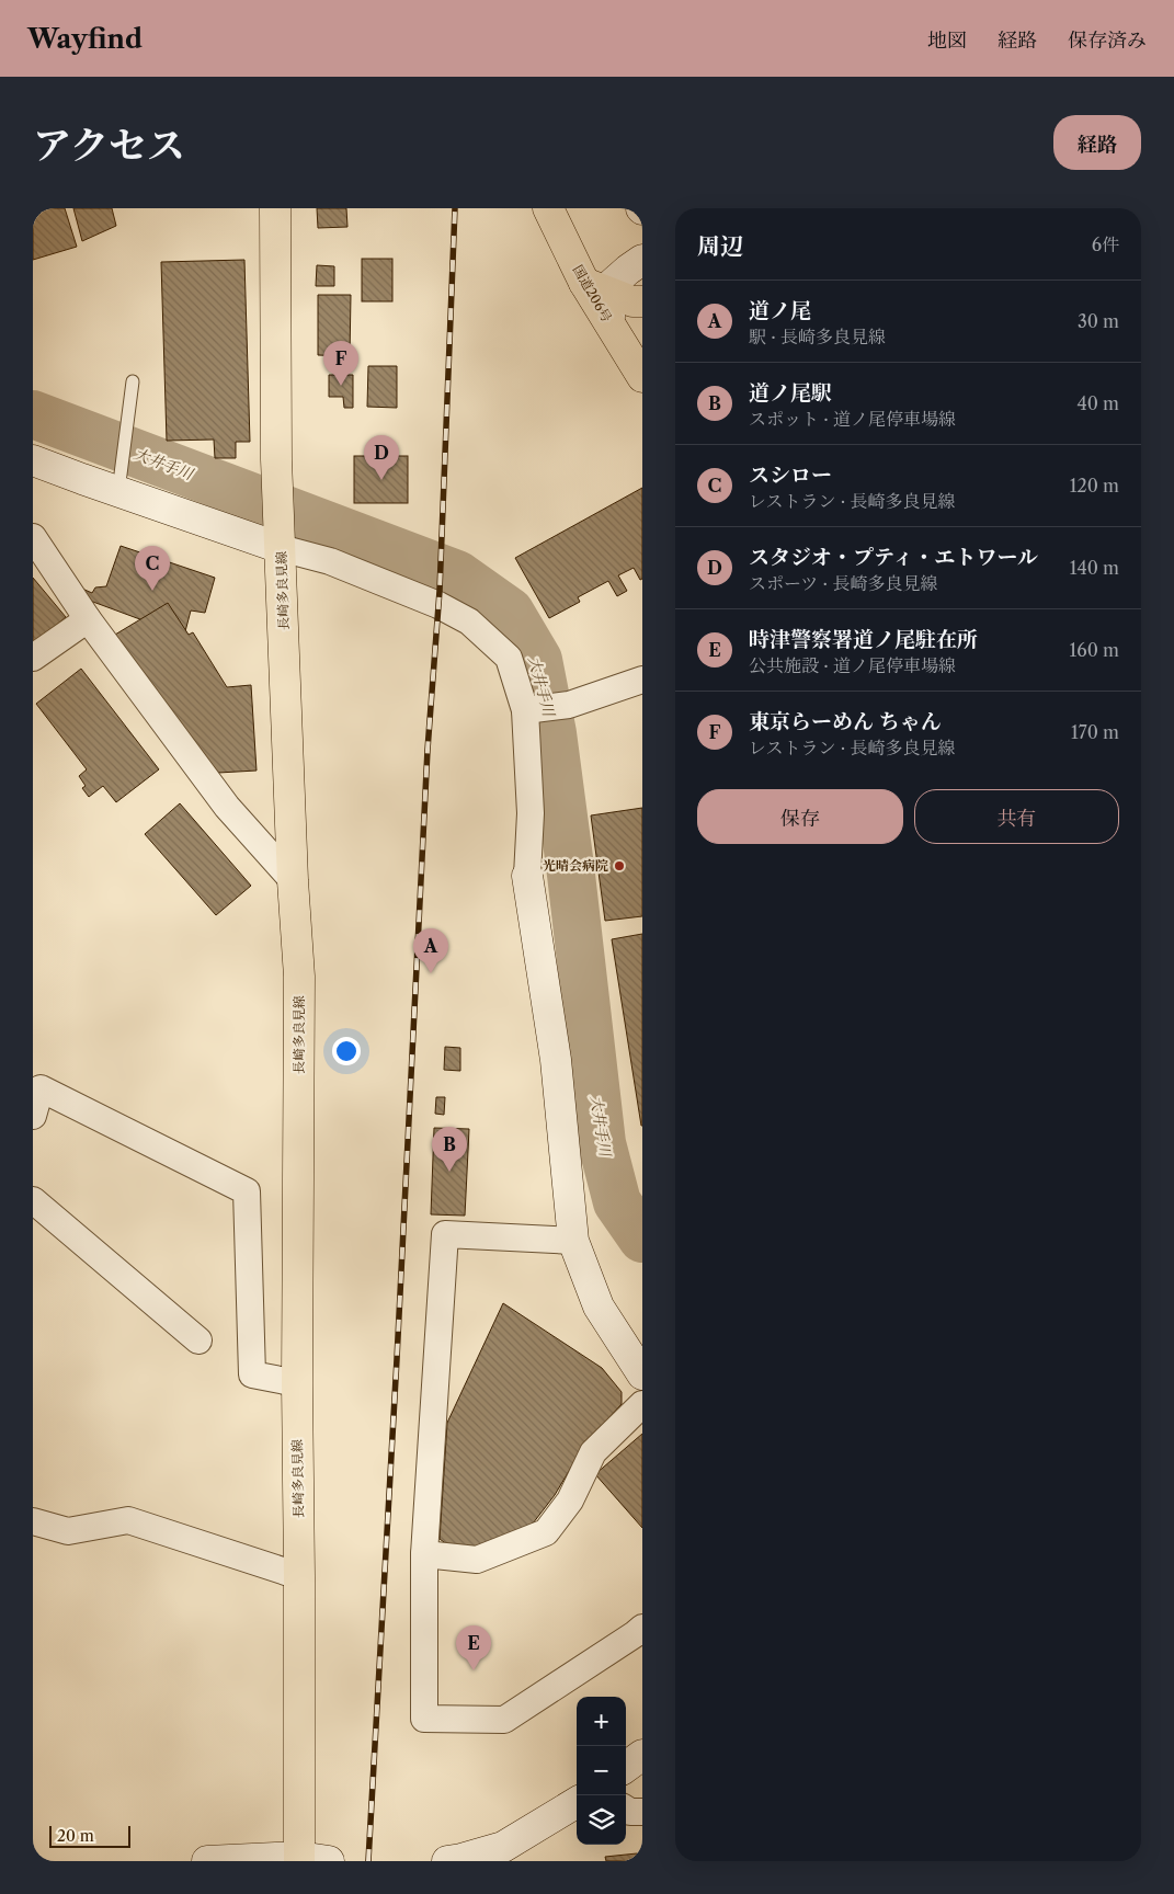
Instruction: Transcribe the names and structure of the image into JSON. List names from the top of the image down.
{
  "streets": {
    "main road": ["国道206号", "長崎多良見線"]
  },
  "water": ["大井手川"],
  "places": ["光晴会病院"],
  "scale_bar": "20 m",
  "page": {
    "header": "Wayfind",
    "nav": ["地図", "経路", "保存済み"],
    "title": "アクセス",
    "buttons": [
      "経路",
      ["保存", "共有"]
    ],
    "heading": ["周辺", "6件"],
    "list": [
      {
        "mark": "A",
        "name": "道ノ尾",
        "note": "駅 · 長崎多良見線",
        "value": "30 m"
      },
      {
        "mark": "B",
        "name": "道ノ尾駅",
        "note": "スポット · 道ノ尾停車場線",
        "value": "40 m"
      },
      {
        "mark": "C",
        "name": "スシロー",
        "note": "レストラン · 長崎多良見線",
        "value": "120 m"
      },
      {
        "mark": "D",
        "name": "スタジオ・プティ・エトワール",
        "note": "スポーツ · 長崎多良見線",
        "value": "140 m"
      },
      {
        "mark": "E",
        "name": "時津警察署道ノ尾駐在所",
        "note": "公共施設 · 道ノ尾停車場線",
        "value": "160 m"
      },
      {
        "mark": "F",
        "name": "東京らーめん ちゃん",
        "note": "レストラン · 長崎多良見線",
        "value": "170 m"
      }
    ],
    "pins": [
      "F",
      "D",
      "C",
      "A",
      "B",
      "E"
    ],
    "map_buttons": ["+", "−"],
    "scale": "20 m"
  }
}
